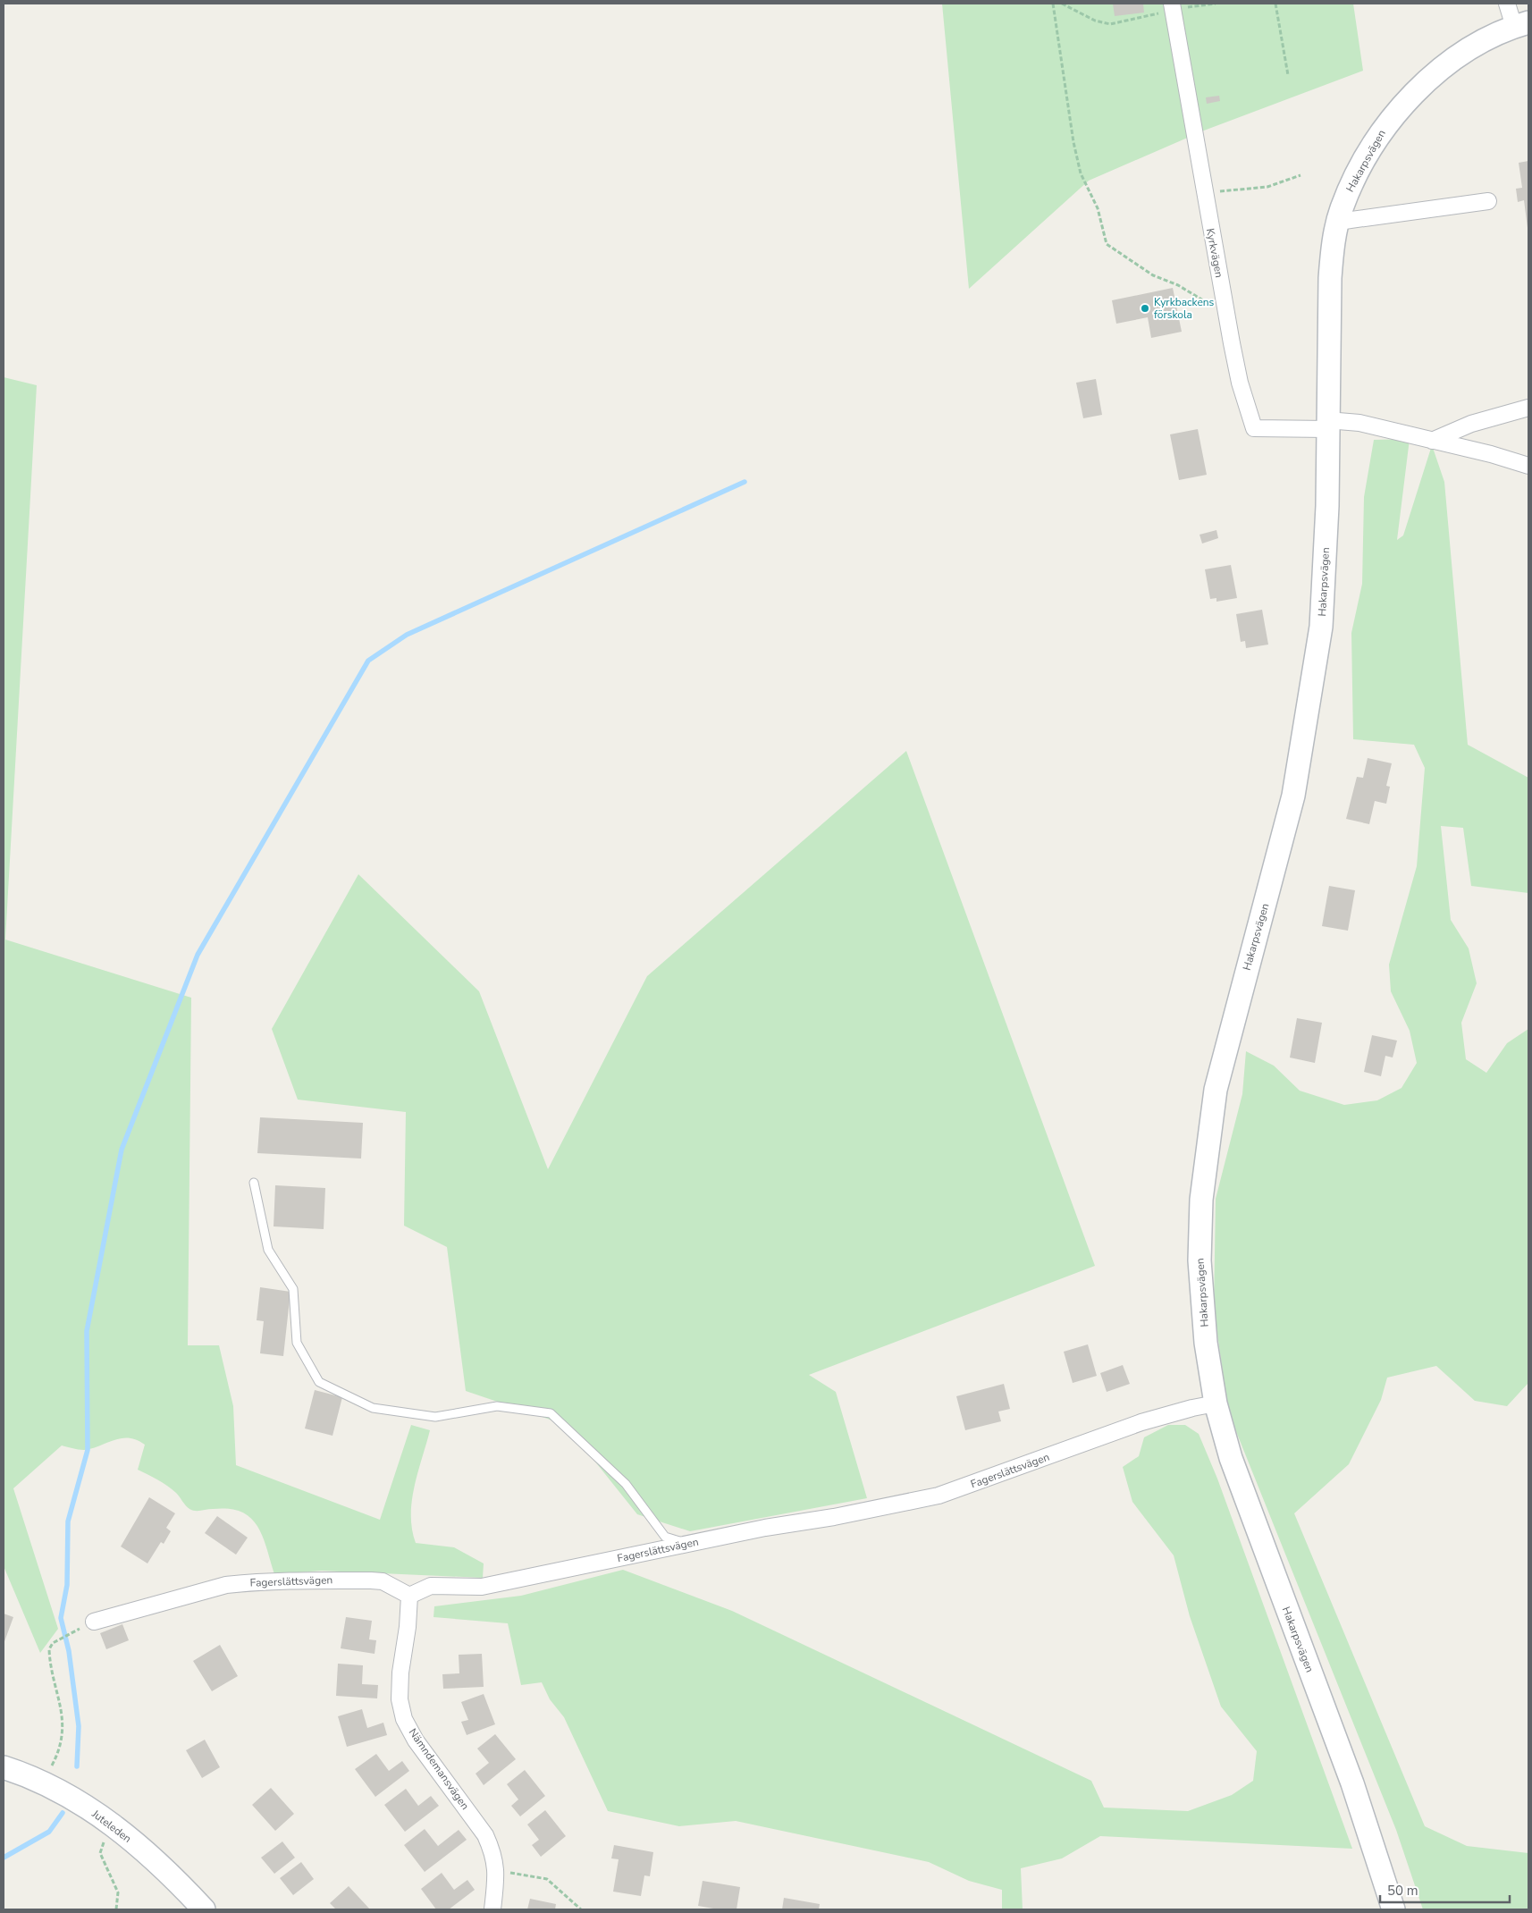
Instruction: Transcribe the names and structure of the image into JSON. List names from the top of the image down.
{
  "streets": {
    "street": [
      "Hakarpsvägen",
      "Kyrkvägen",
      "Fagerslättsvägen",
      "Nämndemansvägen",
      "Juteleden"
    ]
  },
  "crossings": [
    ["Hakarpsvägen", "Kyrkvägen"],
    ["Hakarpsvägen", "Fagerslättsvägen"],
    ["Fagerslättsvägen", "Nämndemansvägen"]
  ],
  "places": ["Kyrkbackens förskola"],
  "scale_bar": "50 m"
}
